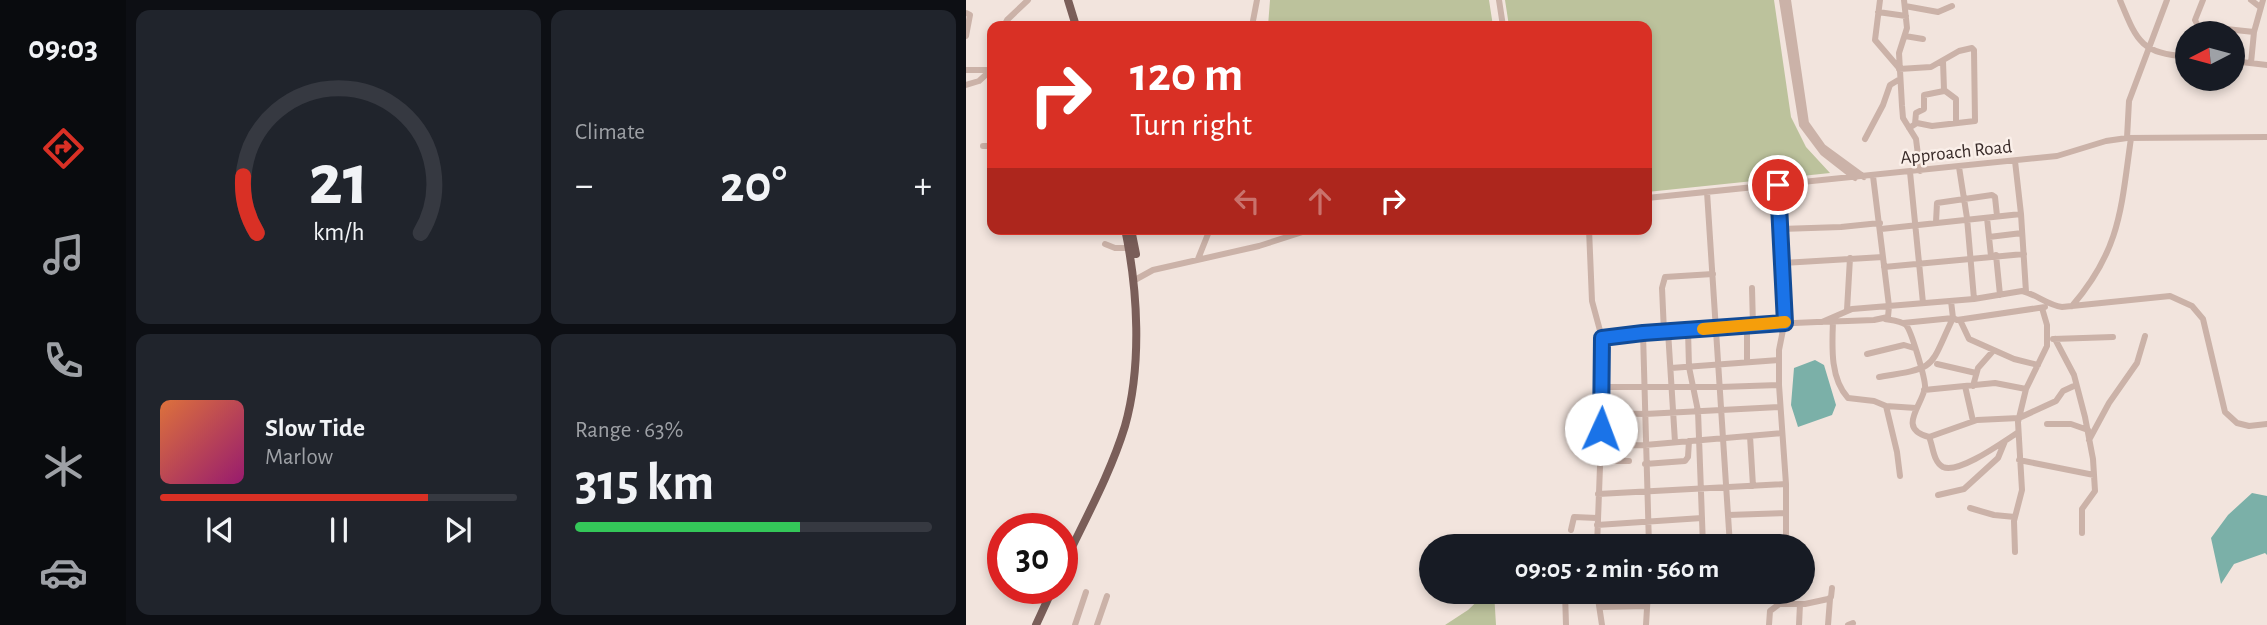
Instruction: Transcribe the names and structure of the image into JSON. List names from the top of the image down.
{
  "streets": {
    "street": ["Approach Road"]
  },
  "north": "left",
  "page": {
    "tabs": "09:03",
    "tile": [
      "Climate",
      ["Range · 63%", "315 km"]
    ],
    "turn": ["120 m", "Turn right"],
    "heat": ["−", "20°", "+"],
    "song": ["Slow Tide", "Marlow"],
    "limit": "30",
    "trip": "09:05 · 2 min · 560 m",
    "gauge": ["21", "km/h"]
  }
}
